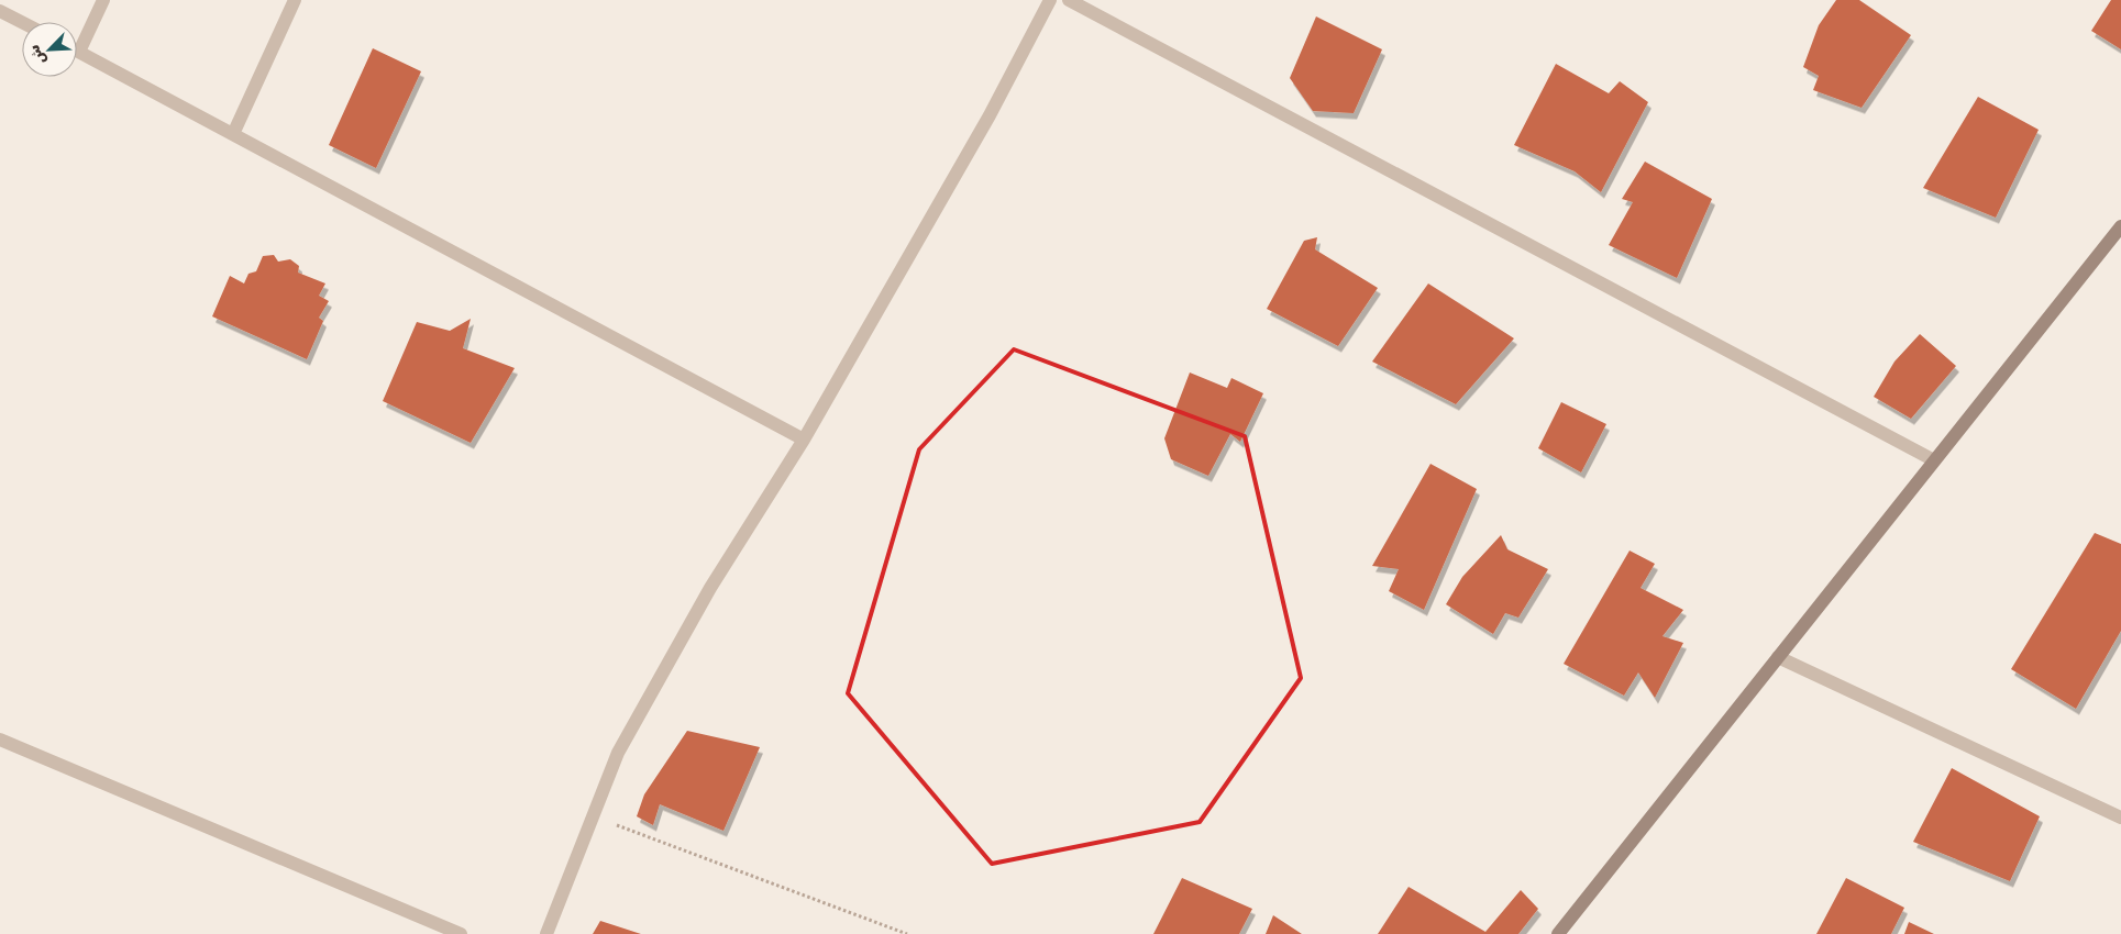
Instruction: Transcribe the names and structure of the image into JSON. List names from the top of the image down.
{
  "north": "bottom left"
}
